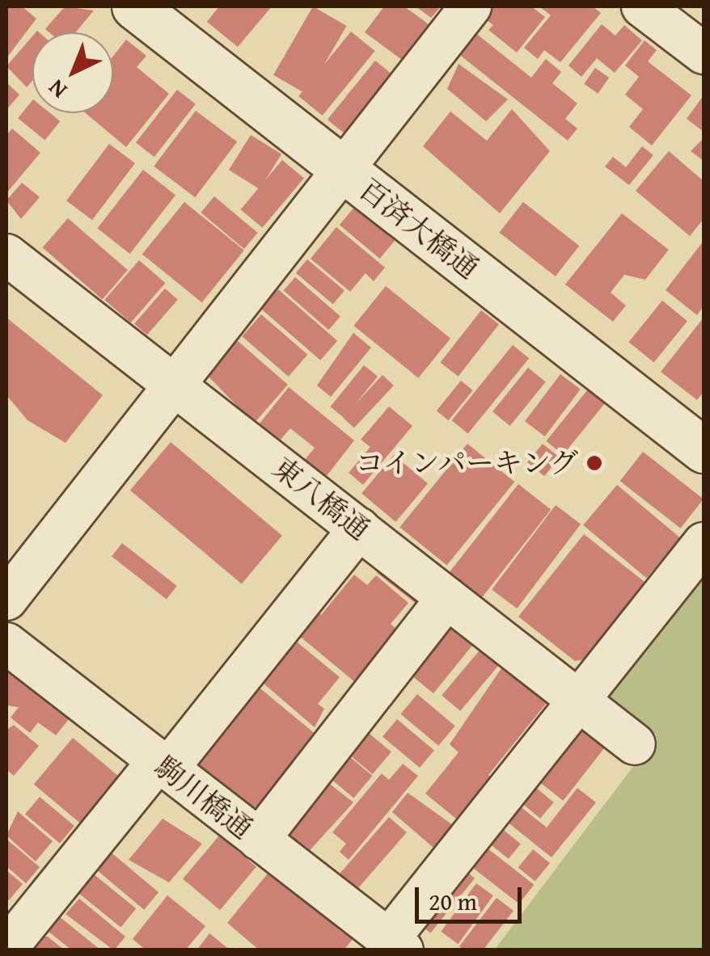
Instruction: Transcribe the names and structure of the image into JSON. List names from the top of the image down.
{
  "streets": {
    "street": ["百済大橋通", "東八橋通", "駒川橋通"]
  },
  "places": ["コインパーキング"],
  "scale_bar": "20 m",
  "north": "bottom left"
}
